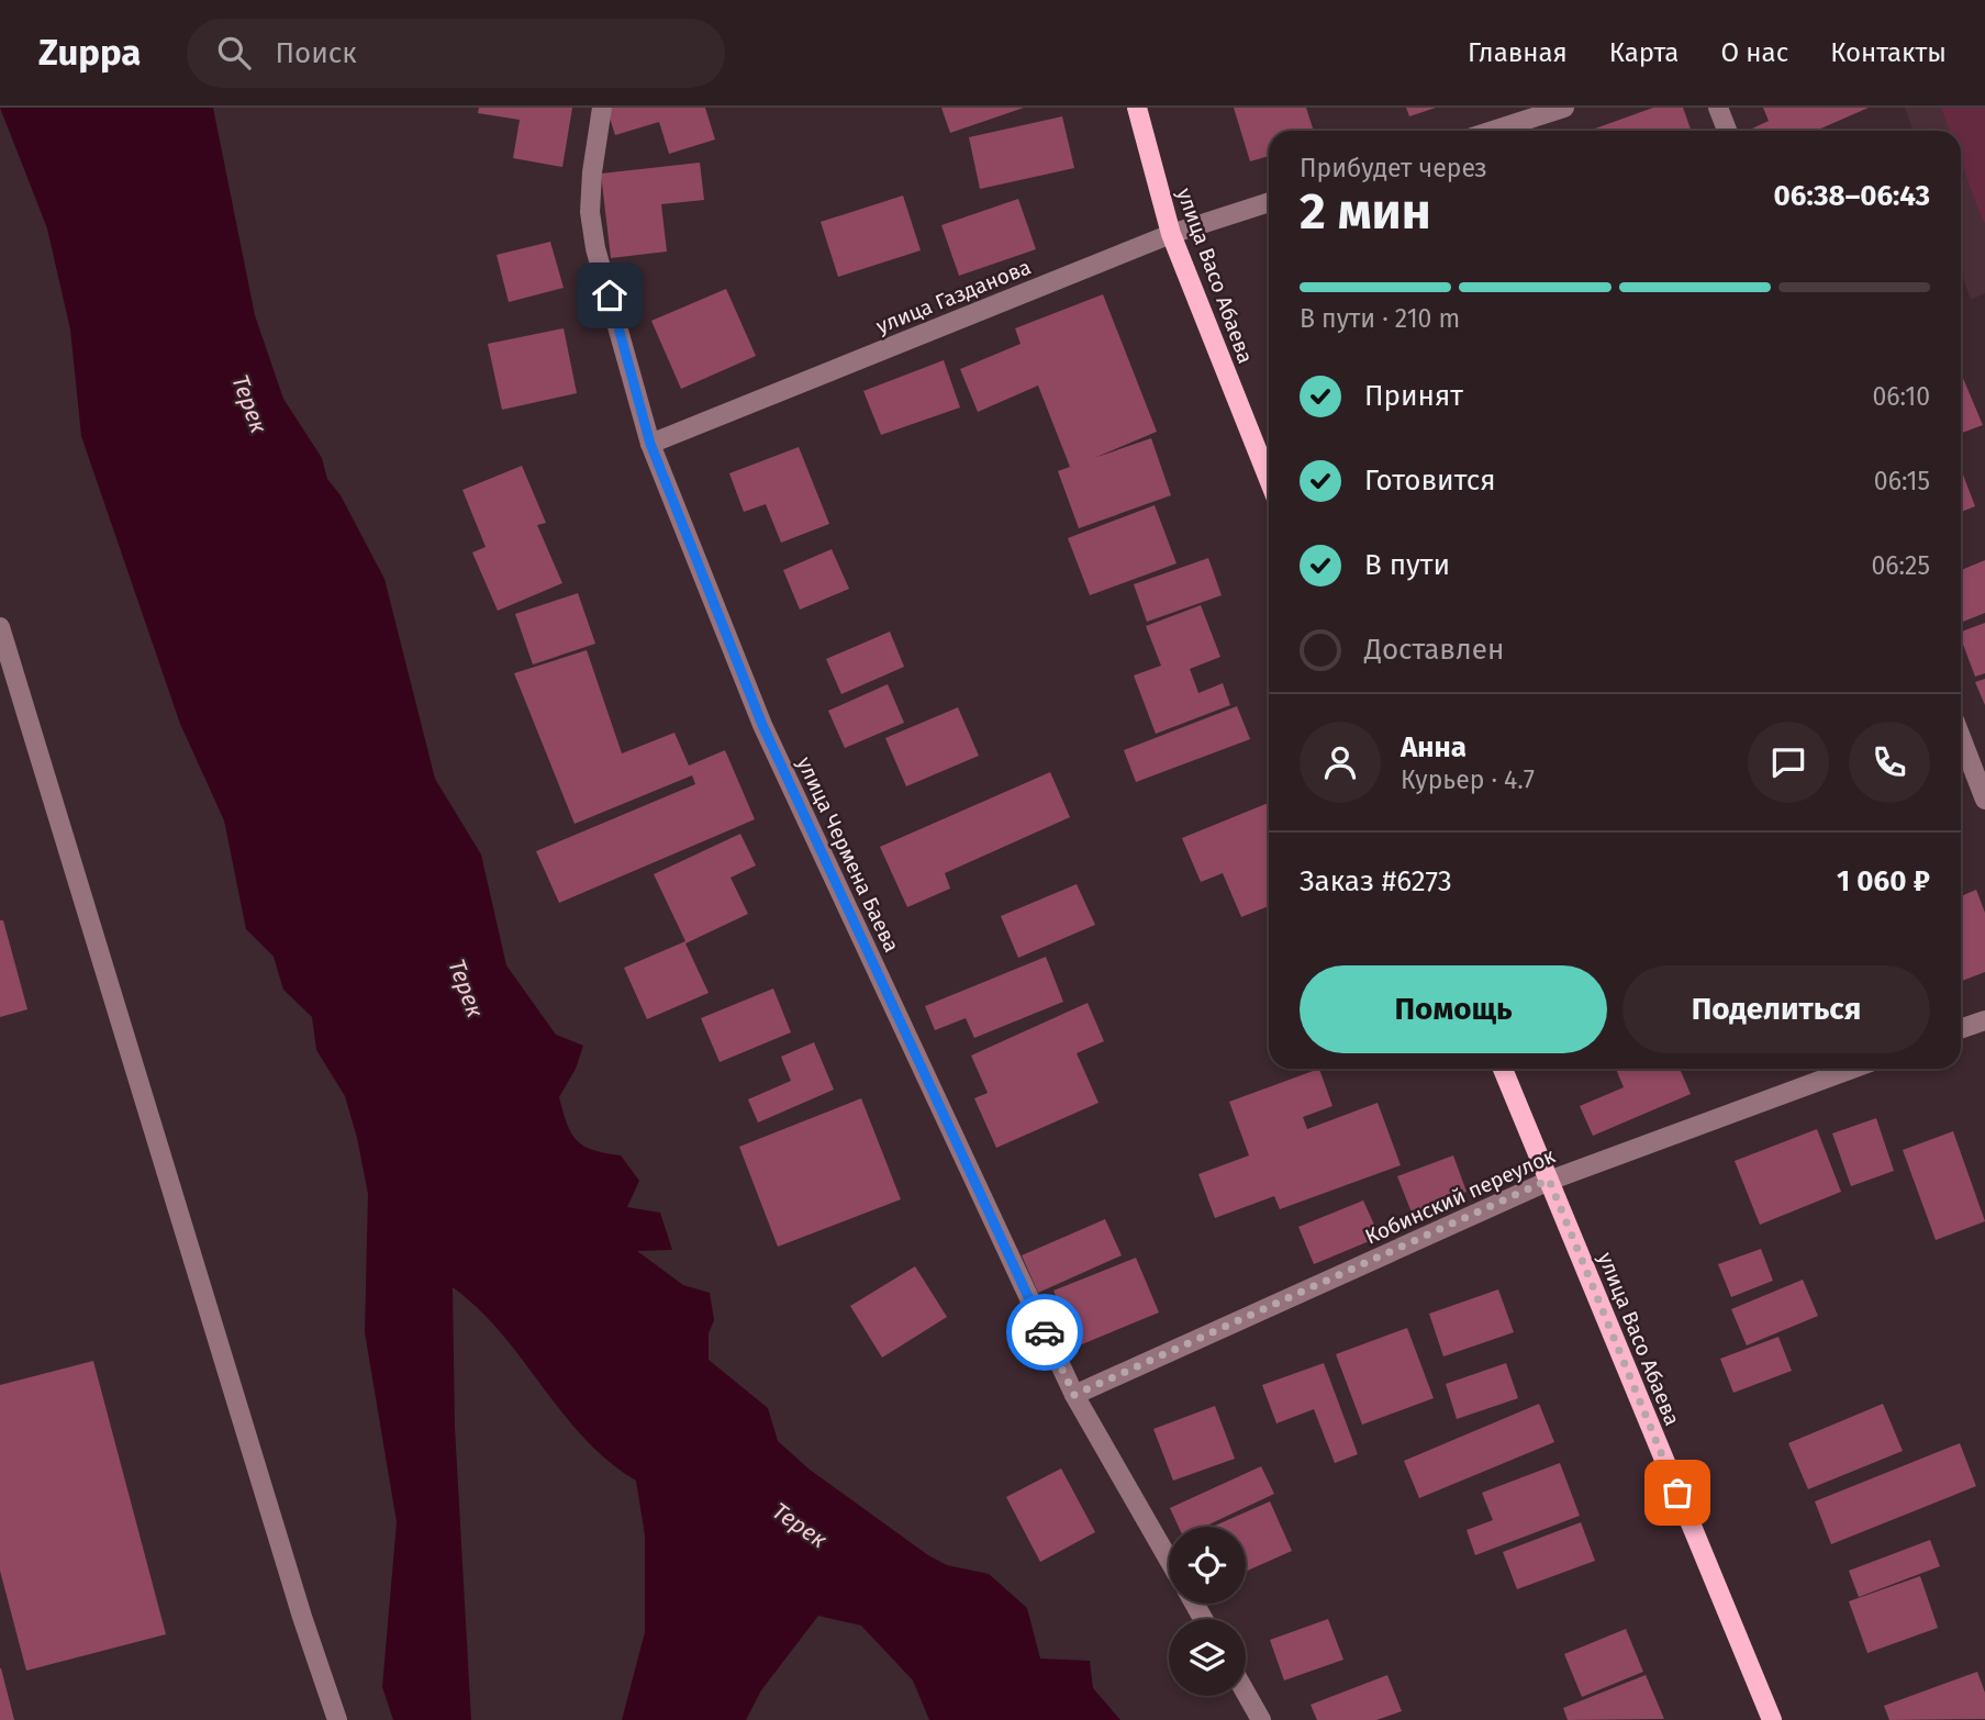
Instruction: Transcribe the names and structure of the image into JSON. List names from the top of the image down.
{
  "streets": {
    "main road": ["улица Васо Абаева"],
    "street": ["улица Газданова", "улица Чермена Баева", "Кобинский переулок"]
  },
  "crossings": [
    ["улица Васо Абаева", "улица Газданова"],
    ["улица Васо Абаева", "Кобинский переулок"],
    ["улица Газданова", "улица Чермена Баева"],
    ["улица Чермена Баева", "Кобинский переулок"]
  ],
  "water": ["Терек"],
  "page": {
    "header": "Zuppa",
    "search": "Поиск",
    "nav": [
      "Главная",
      "Карта",
      "О нас",
      "Контакты"
    ],
    "heading": ["2 мин", "Прибудет через", "06:38–06:43"],
    "panel": [
      "Анна",
      "Курьер · 4.7",
      "Заказ #6273",
      "1 060 ₽"
    ],
    "bar": "В пути · 210 m",
    "list": [
      ["Принят", "06:10"],
      ["Готовится", "06:15"],
      ["В пути", "06:25"],
      "Доставлен"
    ],
    "buttons": ["Помощь", "Поделиться"]
  }
}
